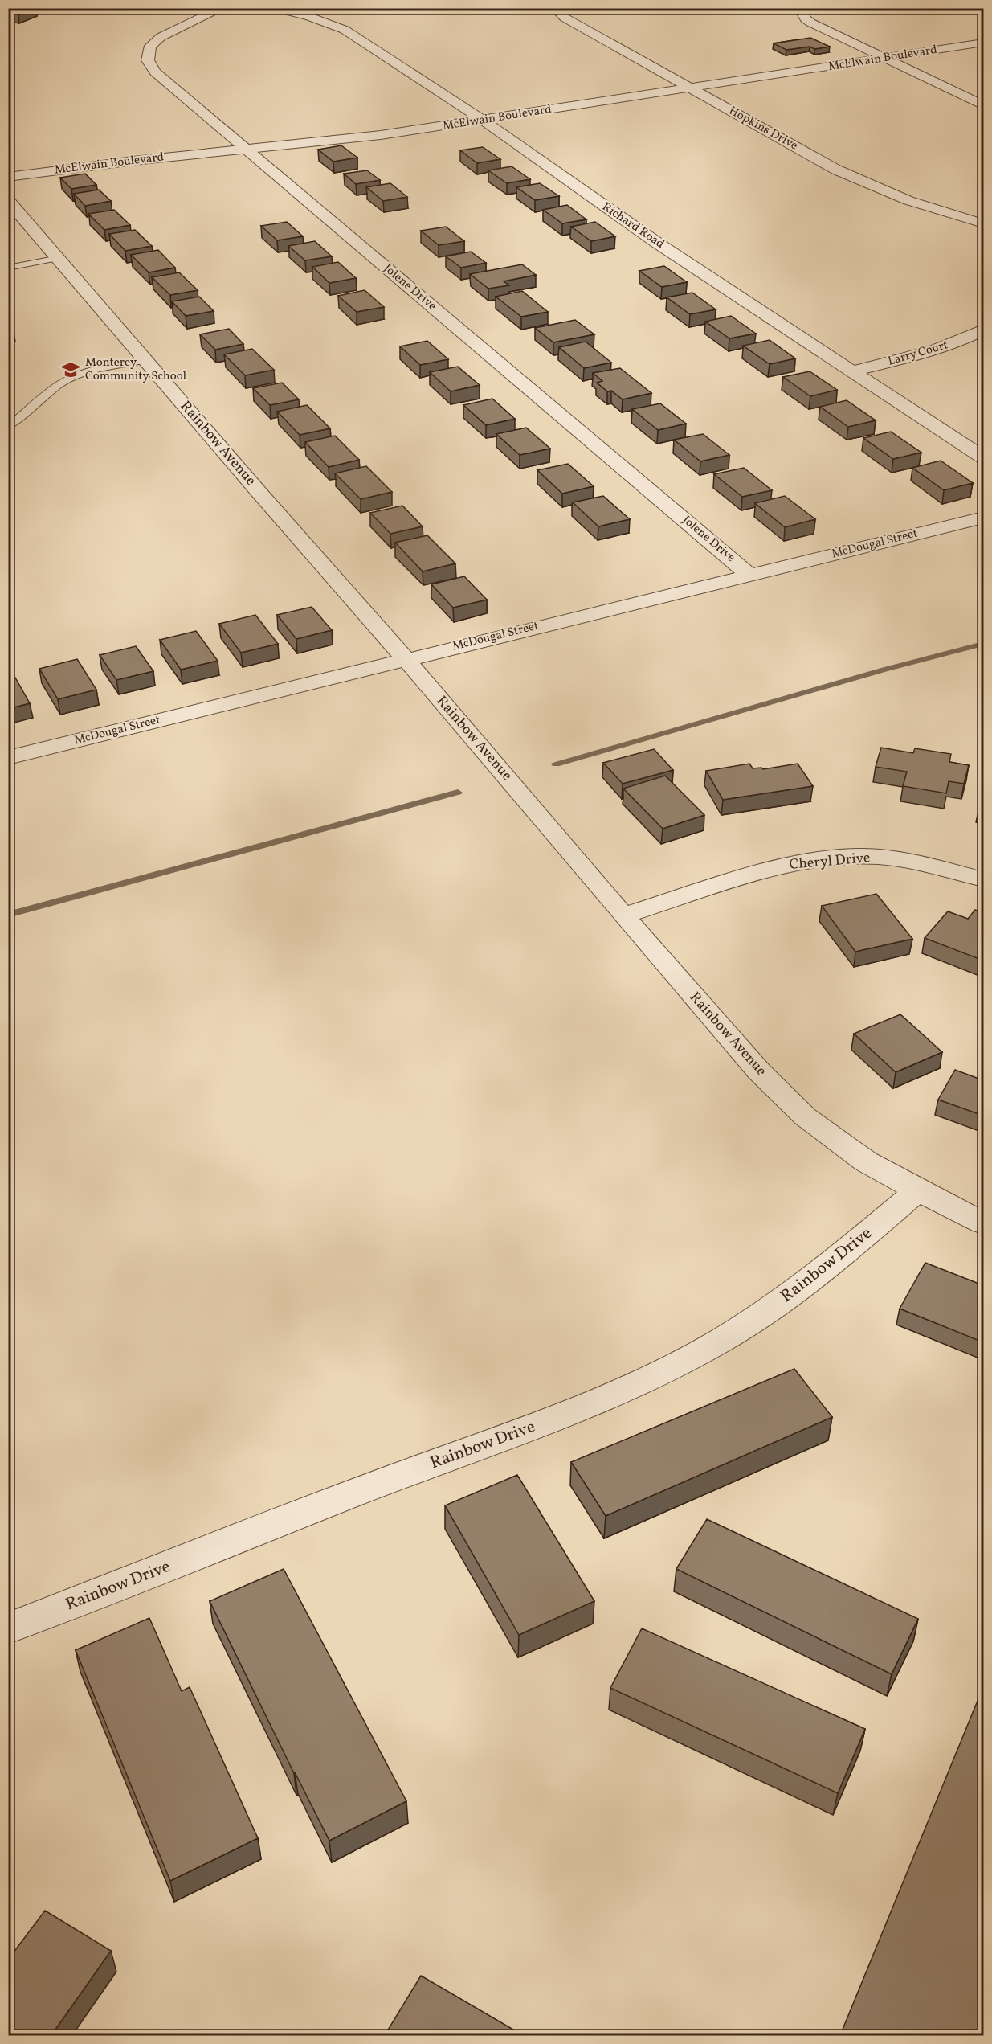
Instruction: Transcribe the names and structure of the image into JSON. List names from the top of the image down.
{
  "streets": {
    "street": [
      "McElwain Boulevard",
      "Hopkins Drive",
      "Richard Road",
      "Jolene Drive",
      "Larry Court",
      "Rainbow Avenue",
      "McDougal Street",
      "Cheryl Drive",
      "Rainbow Drive"
    ]
  },
  "crossings": [
    ["McElwain Boulevard", "Hopkins Drive"],
    ["McElwain Boulevard", "Richard Road"],
    ["McElwain Boulevard", "Jolene Drive"],
    ["Richard Road", "Larry Court"],
    ["Jolene Drive", "McDougal Street"],
    ["Rainbow Avenue", "McDougal Street"],
    ["Rainbow Avenue", "Cheryl Drive"],
    ["Rainbow Avenue", "Rainbow Drive"]
  ],
  "places": {
    "school or university": ["Monterey Community School"]
  }
}
